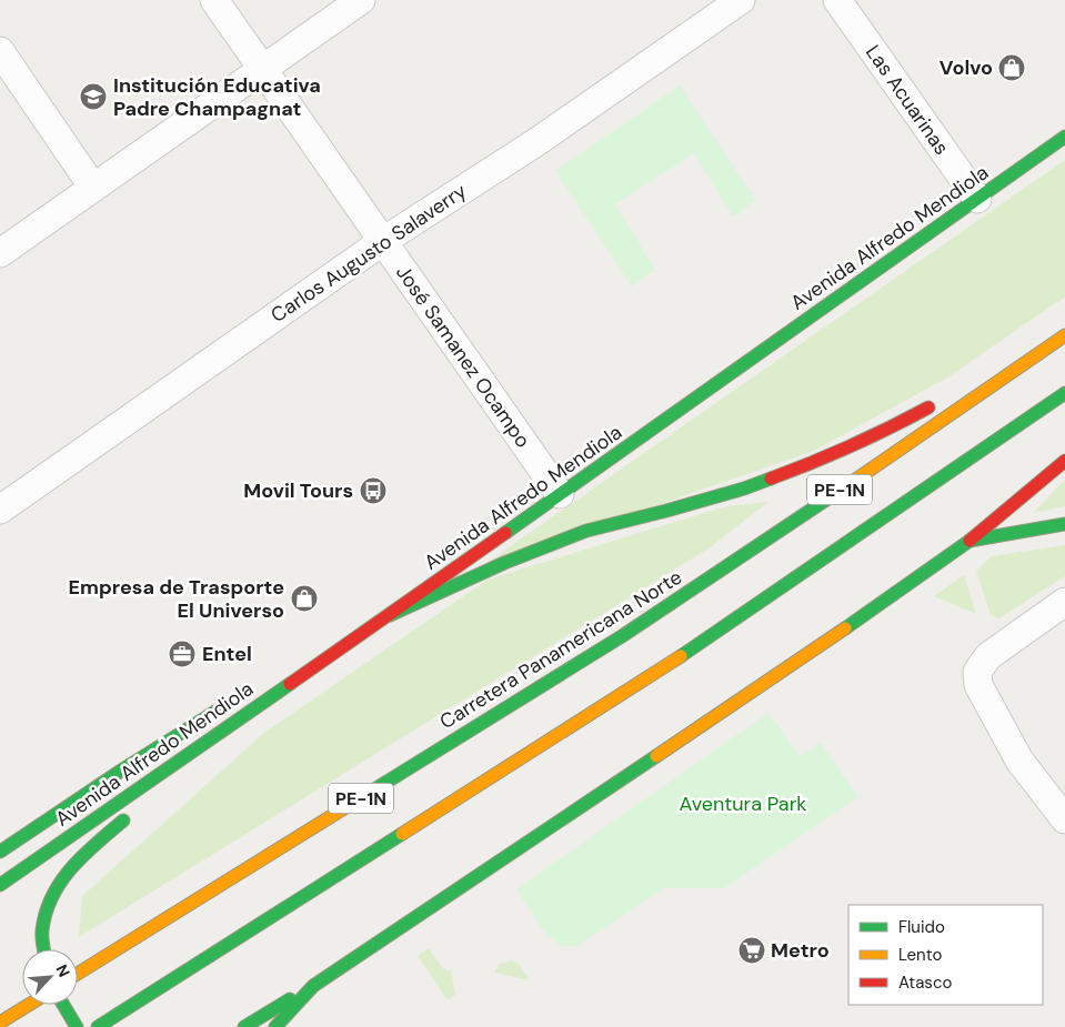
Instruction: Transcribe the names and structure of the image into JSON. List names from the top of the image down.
{
  "streets": {
    "main road": ["Avenida Alfredo Mendiola", "PE-1N", "Carretera Panamericana Norte"],
    "street": ["Las Acuarinas", "Carlos Augusto Salaverry", "José Samanez Ocampo"]
  },
  "crossings": [
    ["Las Acuarinas", "Avenida Alfredo Mendiola"],
    ["Avenida Alfredo Mendiola", "José Samanez Ocampo"],
    ["Carlos Augusto Salaverry", "José Samanez Ocampo"]
  ],
  "parks": ["Aventura Park"],
  "places": {
    "shop": ["Volvo", "Empresa de Trasporte El Universo"],
    "school or university": ["Institución Educativa Padre Champagnat"],
    "bus stop": ["Movil Tours"],
    "office": ["Entel"],
    "supermarket": ["Metro"]
  },
  "legend": ["Fluido", "Lento", "Atasco"],
  "north": "top right"
}
